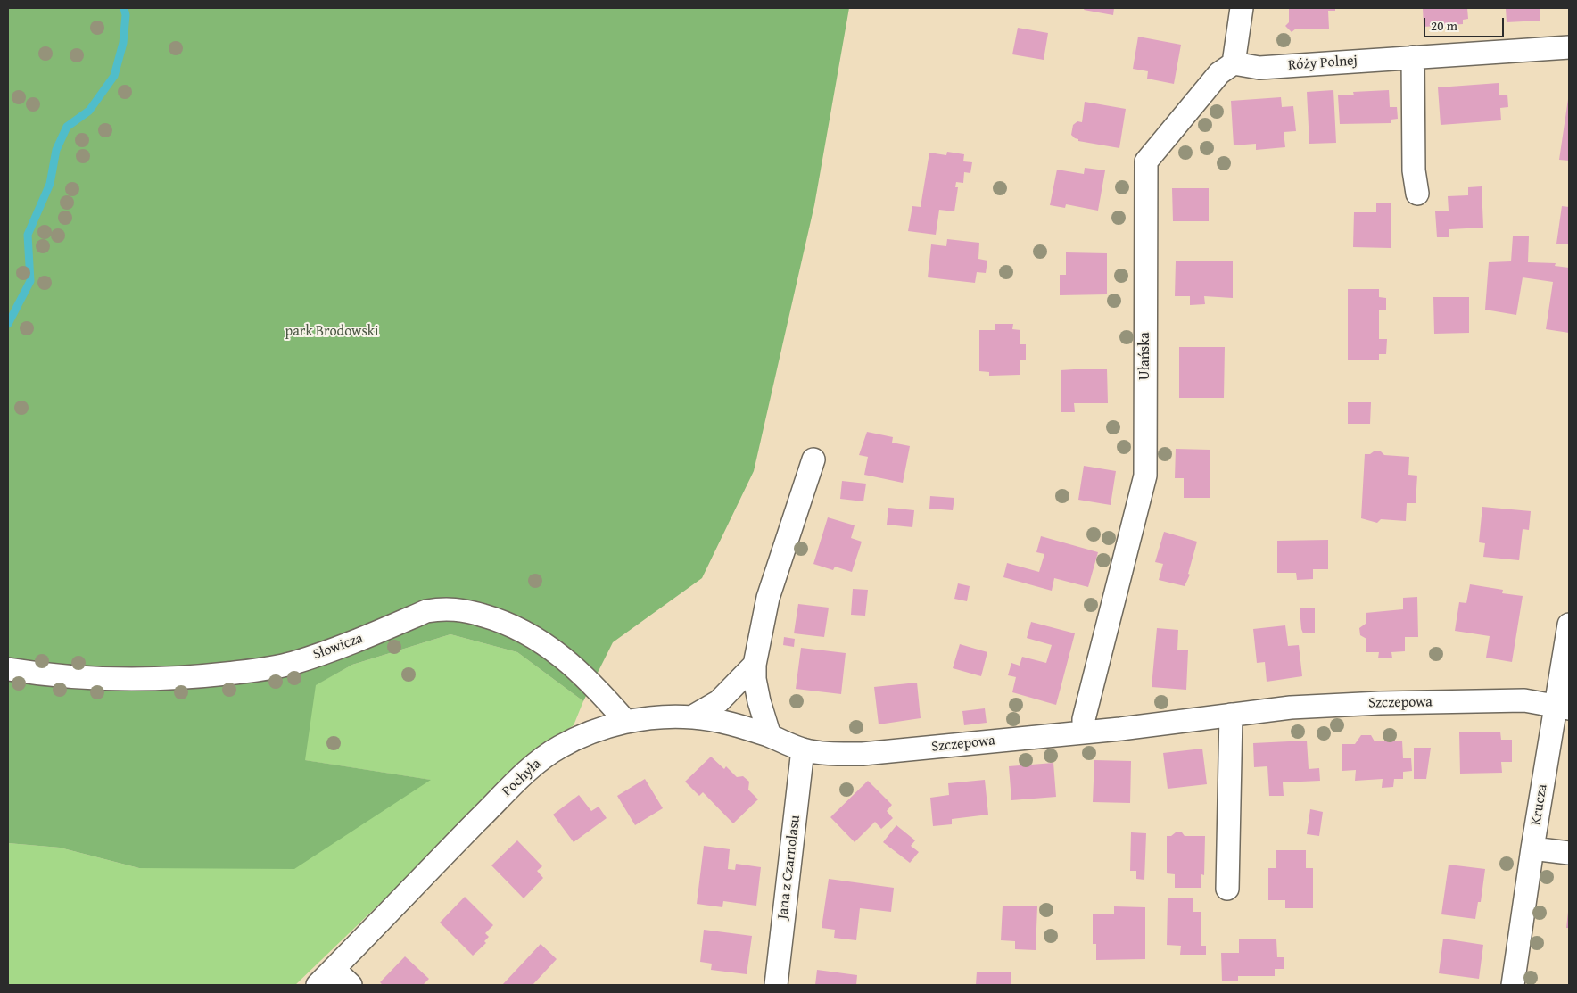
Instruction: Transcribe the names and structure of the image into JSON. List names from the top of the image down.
{
  "streets": {
    "street": [
      "Róży Polnej",
      "Ułańska",
      "Słowicza",
      "Szczepowa",
      "Pochyła",
      "Krucza",
      "Jana z Czarnolasu"
    ]
  },
  "crossings": [
    ["Róży Polnej", "Ułańska"],
    ["Ułańska", "Szczepowa"],
    ["Słowicza", "Pochyła"],
    ["Szczepowa", "Pochyła"],
    ["Szczepowa", "Krucza"],
    ["Szczepowa", "Jana z Czarnolasu"]
  ],
  "parks": ["park Brodowski"],
  "scale_bar": "20 m"
}
